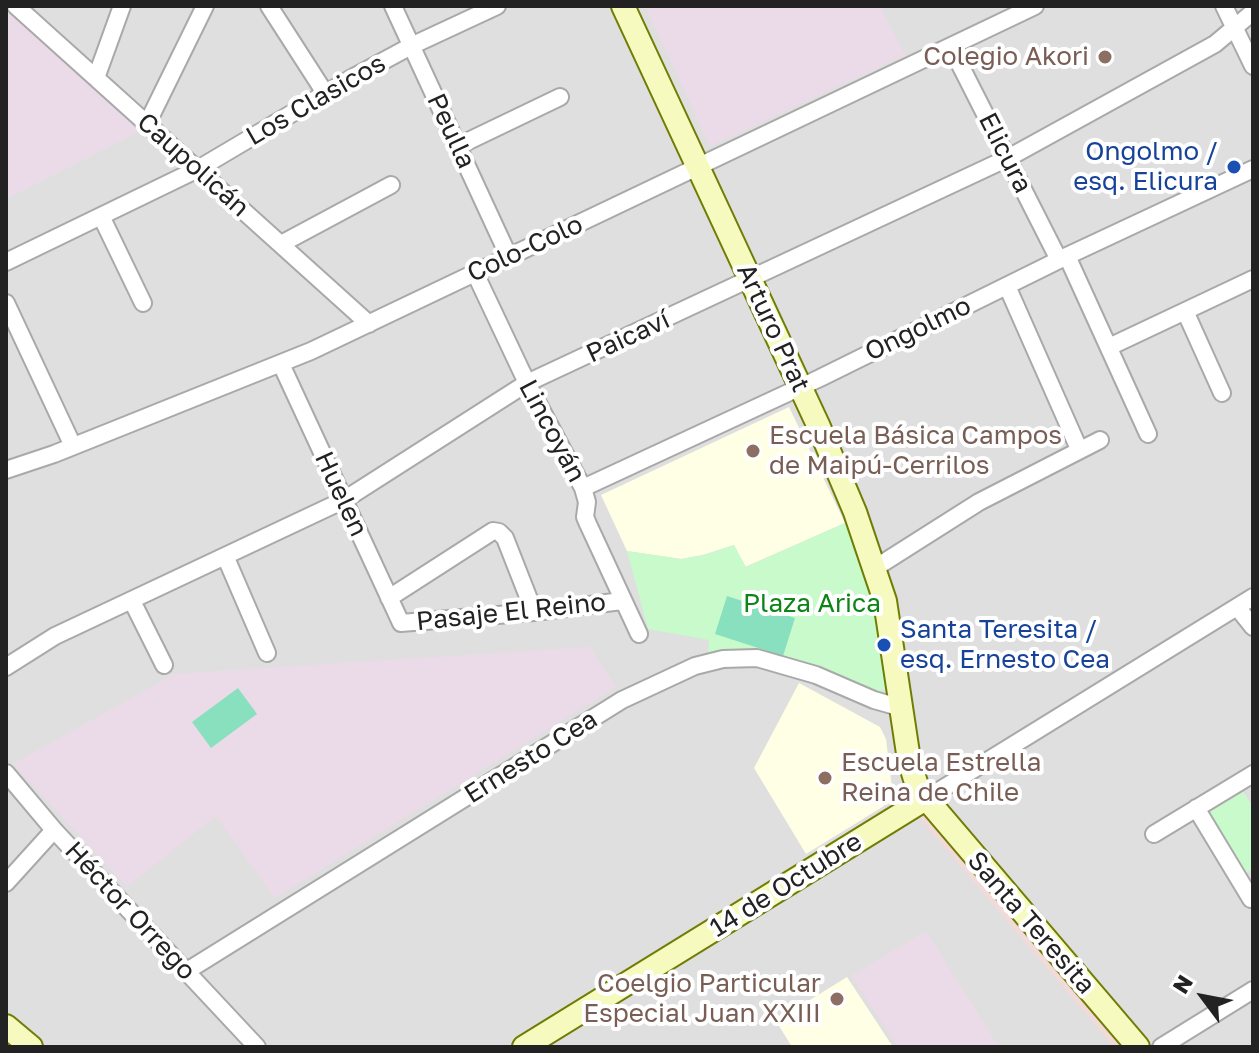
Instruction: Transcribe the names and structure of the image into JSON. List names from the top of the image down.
{
  "streets": {
    "street": [
      "Los Clasicos",
      "Peulla",
      "Elicura",
      "Caupolicán",
      "Colo-Colo",
      "Arturo Prat",
      "Ongolmo",
      "Paicaví",
      "Lincoyán",
      "Huelen",
      "Pasaje El Reino",
      "Ernesto Cea",
      "14 de Octubre",
      "Héctor Orrego",
      "Santa Teresita"
    ]
  },
  "crossings": [
    ["Los Clasicos", "Peulla"],
    ["Los Clasicos", "Caupolicán"],
    ["Peulla", "Colo-Colo"],
    ["Elicura", "Colo-Colo"],
    ["Elicura", "Ongolmo"],
    ["Elicura", "Paicaví"],
    ["Caupolicán", "Colo-Colo"],
    ["Colo-Colo", "Arturo Prat"],
    ["Colo-Colo", "Lincoyán"],
    ["Colo-Colo", "Huelen"],
    ["Arturo Prat", "Ongolmo"],
    ["Arturo Prat", "Paicaví"],
    ["Arturo Prat", "Ernesto Cea"],
    ["Arturo Prat", "14 de Octubre"],
    ["Arturo Prat", "Santa Teresita"],
    ["Ongolmo", "Lincoyán"],
    ["Paicaví", "Lincoyán"],
    ["Paicaví", "Huelen"],
    ["Lincoyán", "Pasaje El Reino"],
    ["Huelen", "Pasaje El Reino"],
    ["Ernesto Cea", "Héctor Orrego"],
    ["14 de Octubre", "Santa Teresita"]
  ],
  "parks": ["Plaza Arica"],
  "places": [
    "Colegio Akori",
    "Ongolmo / esq. Elicura",
    "Escuela Básica Campos de Maipú-Cerrilos",
    "Santa Teresita / esq. Ernesto Cea",
    "Escuela Estrella Reina de Chile",
    "Coelgio Particular Especial Juan XXIII"
  ],
  "north": "top left"
}
